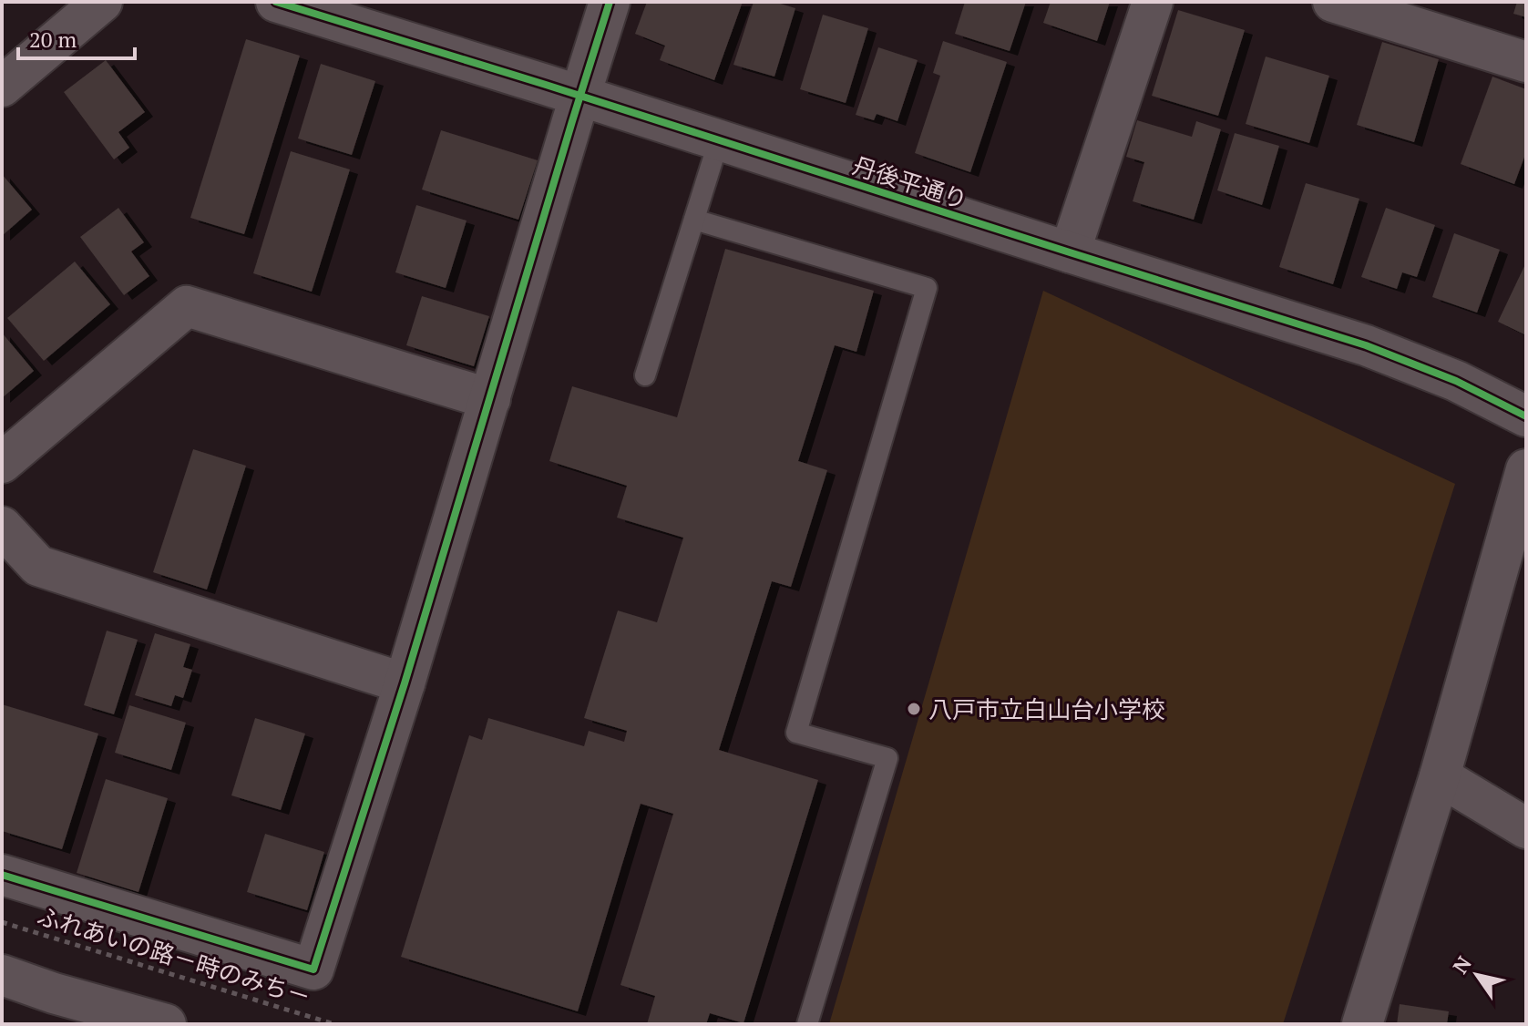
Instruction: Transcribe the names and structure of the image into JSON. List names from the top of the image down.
{
  "streets": {
    "street": ["丹後平通り"],
    "cycle path": ["ふれあいの路－時のみち－"]
  },
  "places": ["八戸市立白山台小学校"],
  "scale_bar": "20 m",
  "north": "top left"
}
